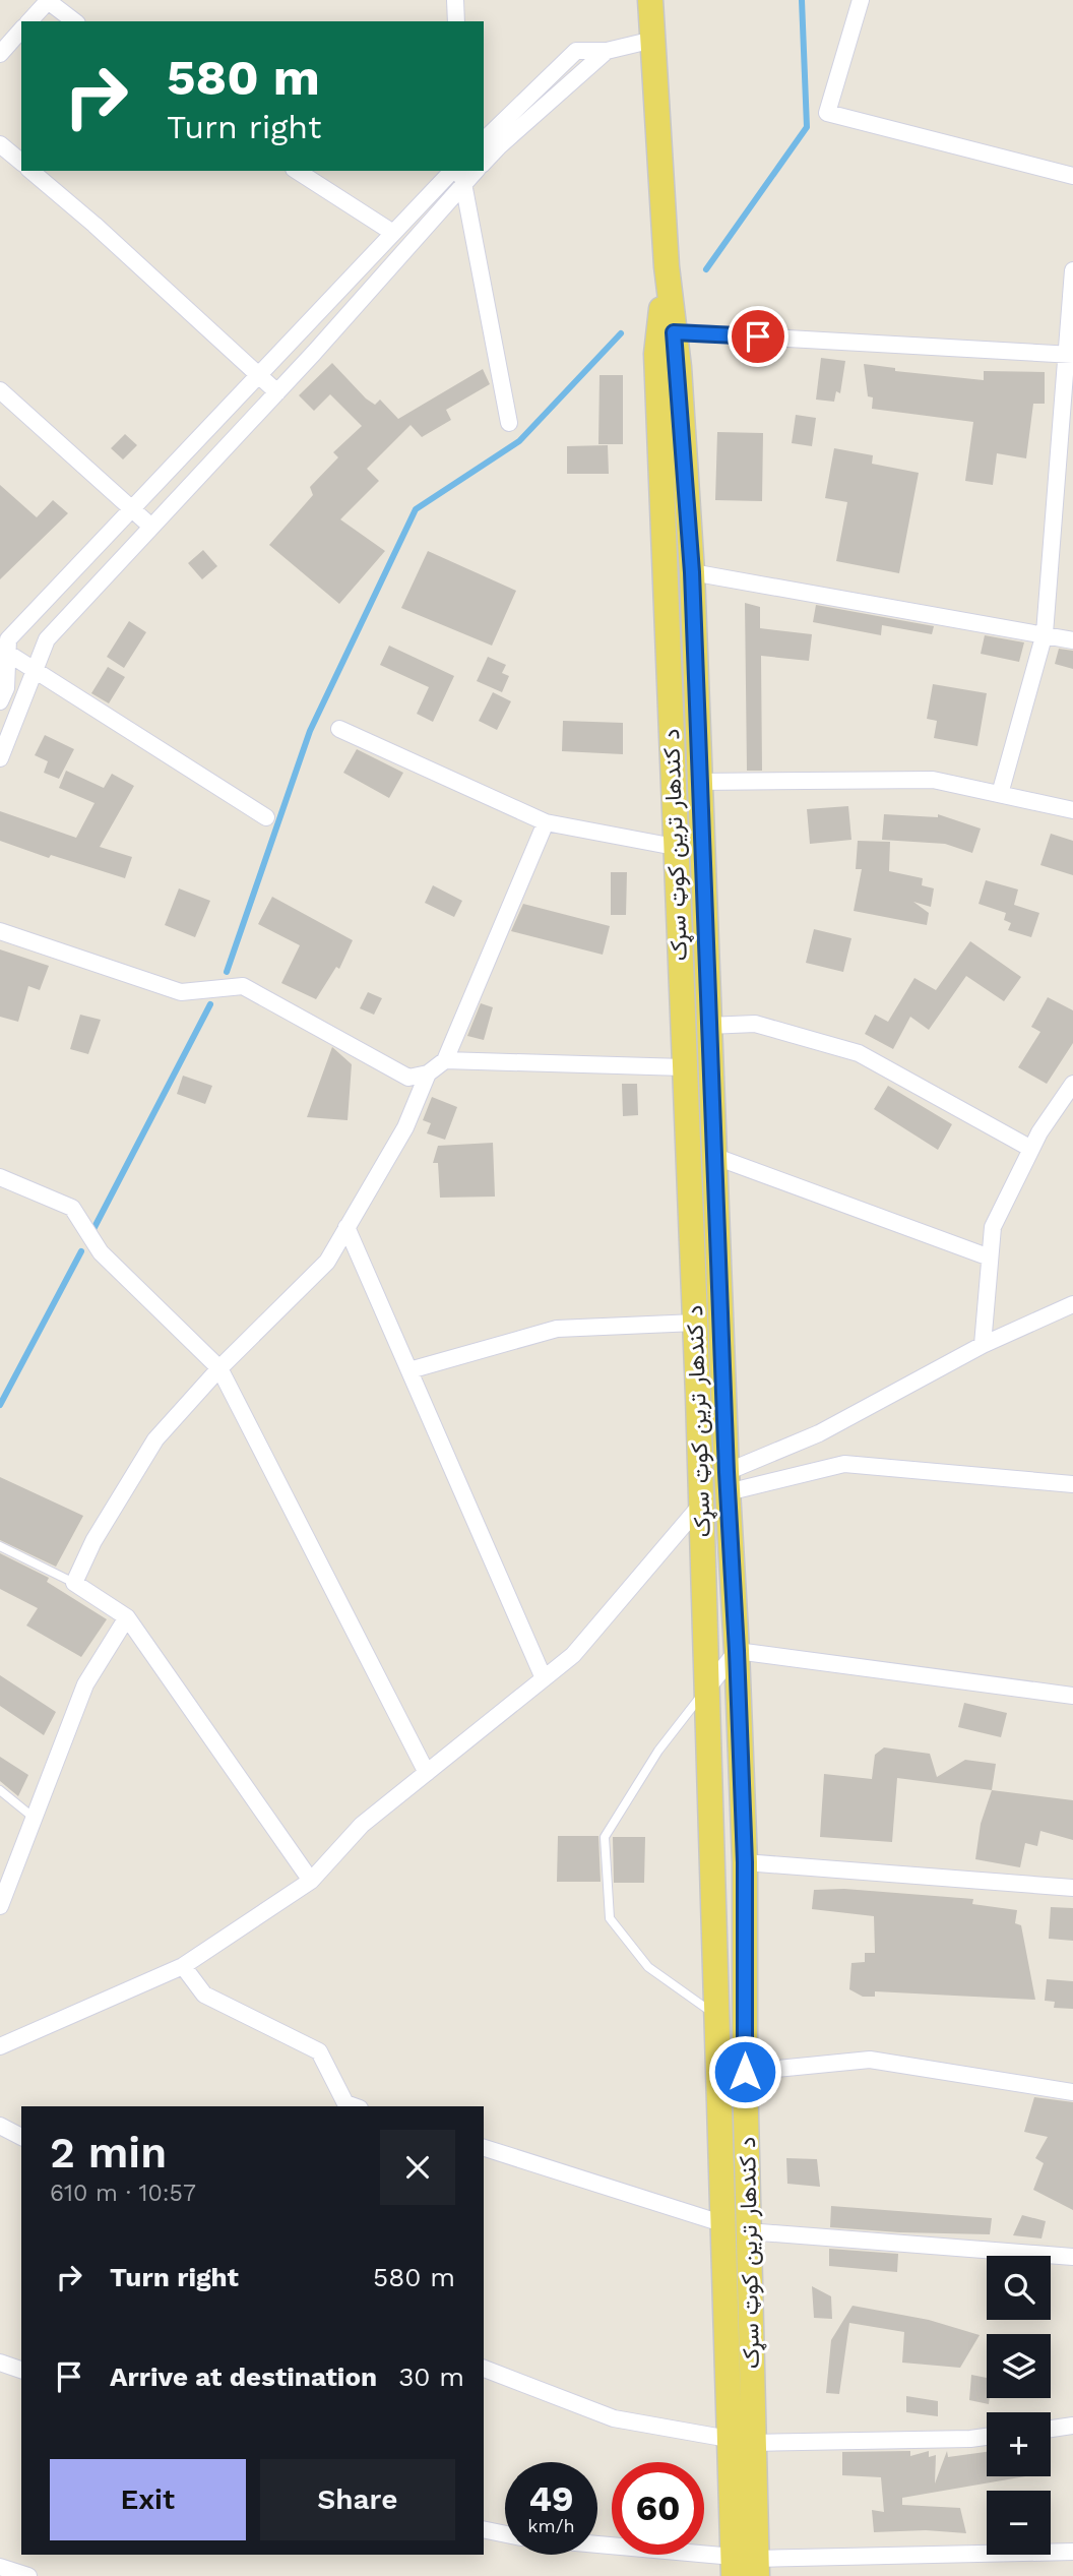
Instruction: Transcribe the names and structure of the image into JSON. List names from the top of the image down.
{
  "streets": {
    "main road": ["د کندهار ترين کوټ سړک"]
  },
  "page": {
    "turn": ["580 m", "Turn right"],
    "heading": ["2 min", "610 m · 10:57"],
    "list": [
      {
        "name": "Turn right",
        "value": "580 m"
      },
      {
        "name": "Arrive at destination",
        "value": "30 m"
      }
    ],
    "map_buttons": ["+", "−"],
    "buttons": ["Exit", "Share"],
    "speed": "49 km/h",
    "limit": "60"
  }
}
